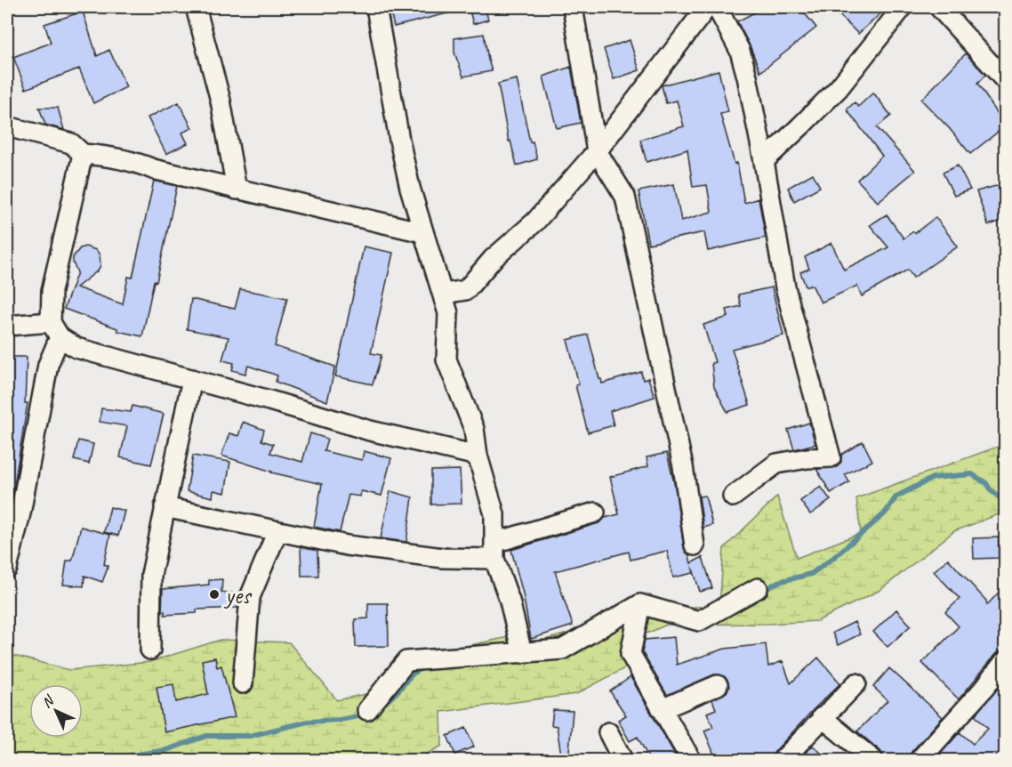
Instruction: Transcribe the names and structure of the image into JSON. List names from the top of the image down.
{
  "places": ["yes"],
  "north": "top left"
}
